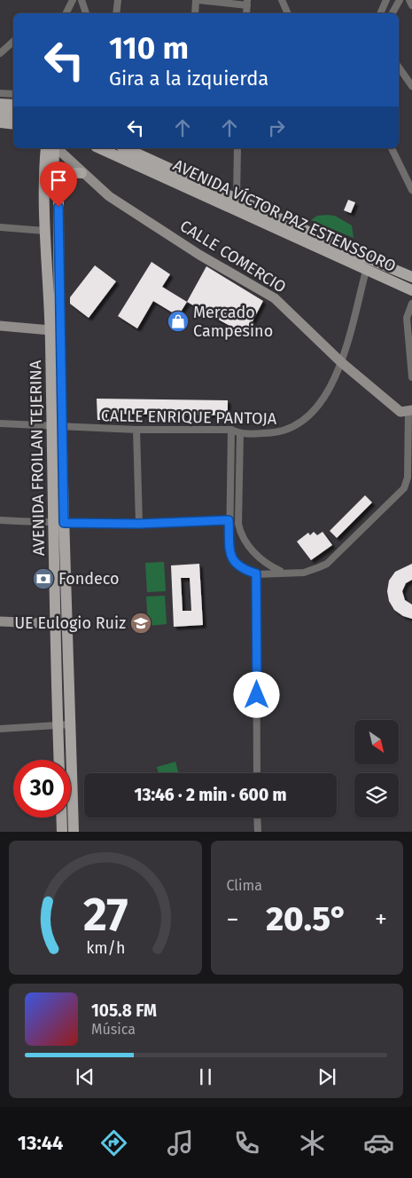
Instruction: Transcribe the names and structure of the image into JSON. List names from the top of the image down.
{
  "streets": {
    "main road": ["AVENIDA VÍCTOR PAZ ESTENSSORO", "AVENIDA FROILAN TEJERINA"],
    "street": ["CALLE COMERCIO", "CALLE ENRIQUE PANTOJA"]
  },
  "crossings": [
    ["AVENIDA VÍCTOR PAZ ESTENSSORO", "CALLE ENRIQUE PANTOJA"],
    ["CALLE COMERCIO", "CALLE ENRIQUE PANTOJA"],
    ["CALLE ENRIQUE PANTOJA", "AVENIDA FROILAN TEJERINA"]
  ],
  "places": {
    "shop": ["Mercado Campesino"],
    "bank": ["Fondeco"],
    "school or university": ["UE Eulogio Ruiz"]
  },
  "north": "bottom right",
  "page": {
    "turn": ["110 m", "Gira a la izquierda"],
    "limit": "30",
    "trip": "13:46 · 2 min · 600 m",
    "tile": "Clima",
    "heat": ["−", "20.5°", "+"],
    "song": ["105.8 FM", "Música"],
    "tabs": "13:44",
    "gauge": ["27", "km/h"]
  }
}
